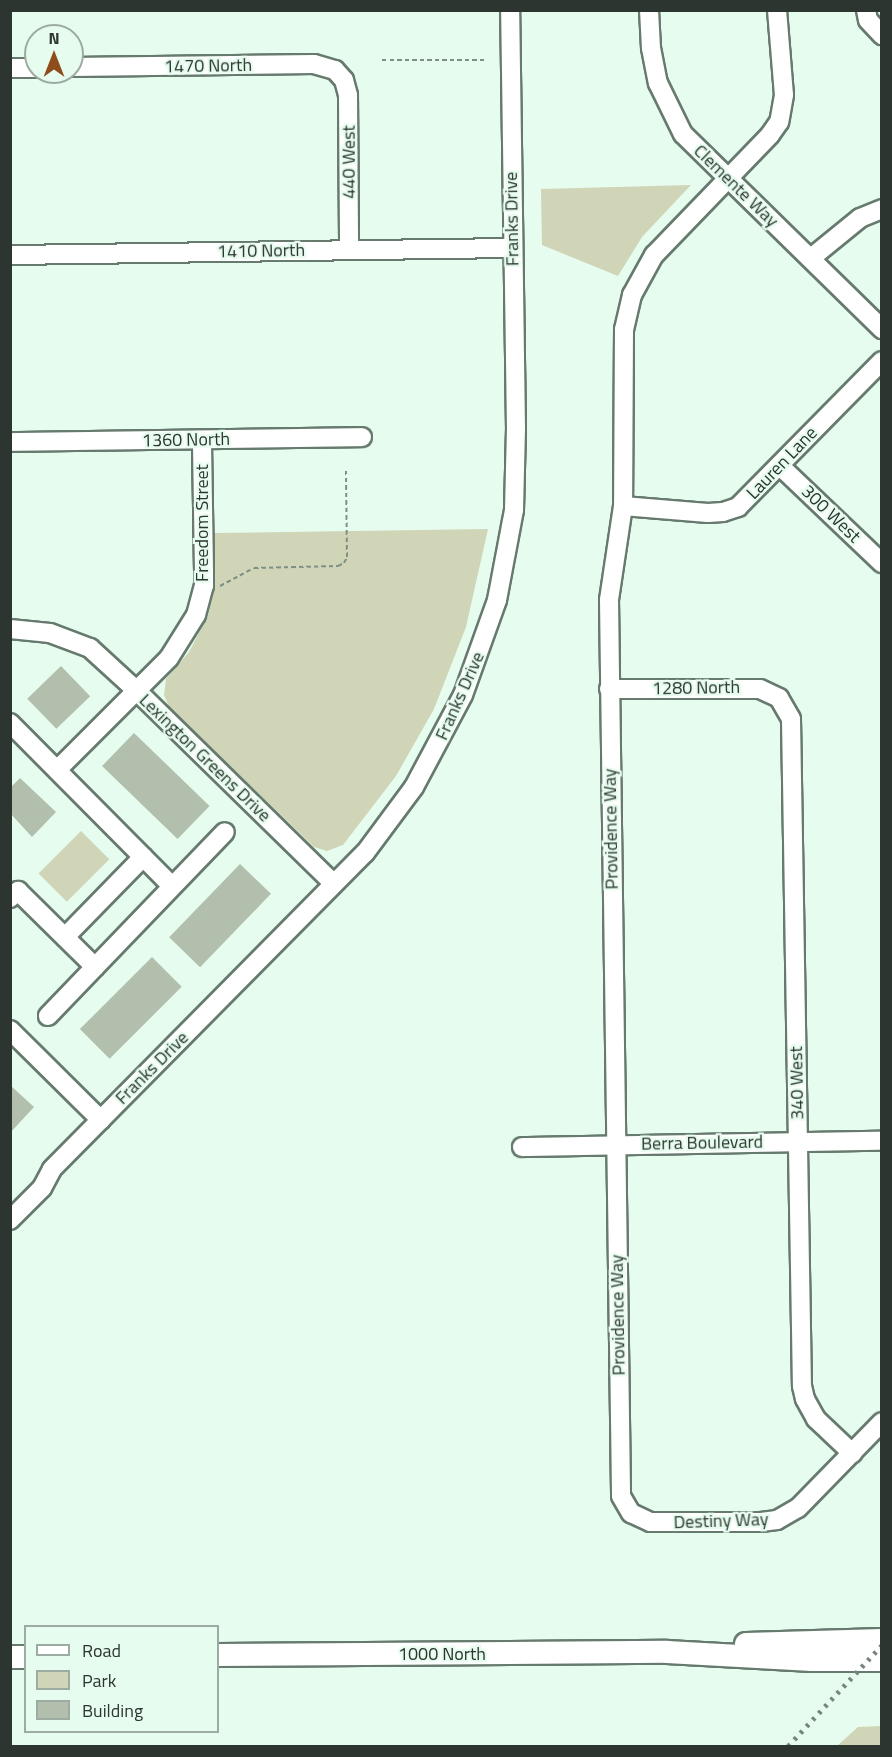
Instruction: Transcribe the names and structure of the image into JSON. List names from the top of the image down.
{
  "streets": {
    "main road": ["1000 North"],
    "street": [
      "1470 North",
      "440 West",
      "Clemente Way",
      "Franks Drive",
      "1410 North",
      "1360 North",
      "Lauren Lane",
      "300 West",
      "Freedom Street",
      "1280 North",
      "Lexington Greens Drive",
      "Providence Way",
      "340 West",
      "Berra Boulevard",
      "Destiny Way"
    ]
  },
  "crossings": [
    ["1470 North", "440 West"],
    ["440 West", "1410 North"],
    ["Clemente Way", "Providence Way"],
    ["Franks Drive", "1410 North"],
    ["Franks Drive", "Lexington Greens Drive"],
    ["1360 North", "Freedom Street"],
    ["Lauren Lane", "300 West"],
    ["Lauren Lane", "Providence Way"],
    ["Freedom Street", "Lexington Greens Drive"],
    ["1280 North", "Providence Way"],
    ["1280 North", "340 West"],
    ["Providence Way", "Berra Boulevard"],
    ["Providence Way", "Destiny Way"],
    ["340 West", "Berra Boulevard"],
    ["340 West", "Destiny Way"]
  ],
  "legend": ["Road", "Park", "Building"],
  "north": "top"
}
